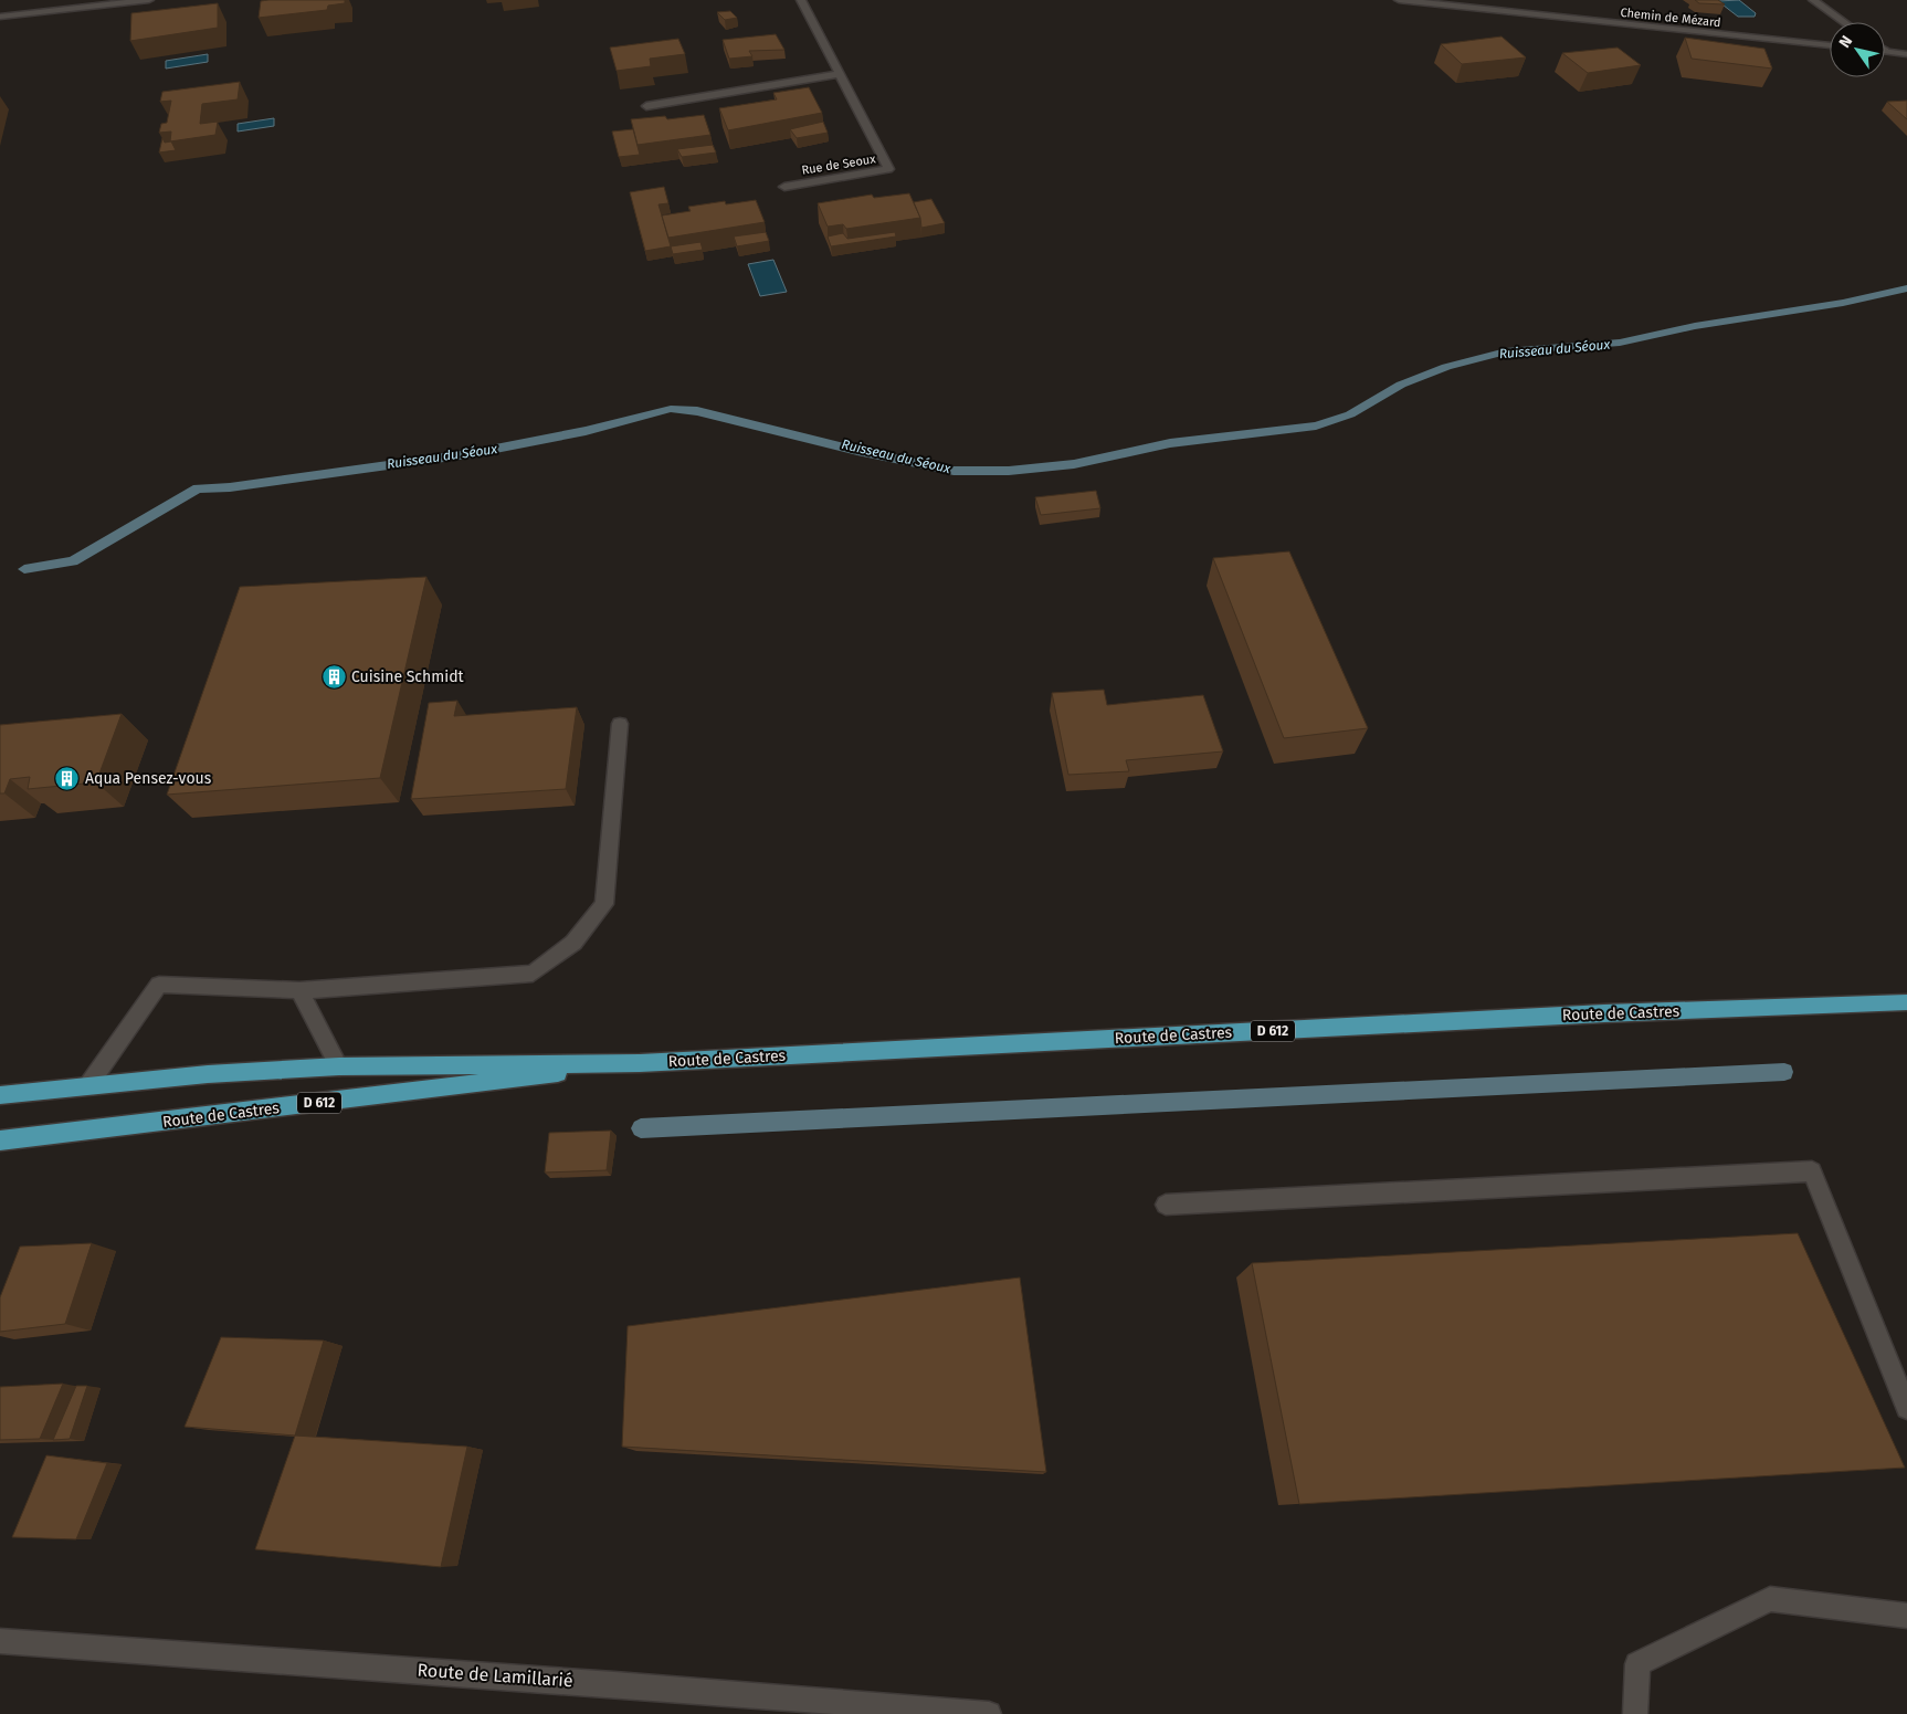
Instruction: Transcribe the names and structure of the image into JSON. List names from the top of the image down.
{
  "streets": {
    "main road": ["Route de Castres", "D 612"],
    "street": ["Chemin de Mézard", "Rue de Seoux", "Route de Lamillarié"]
  },
  "water": ["Ruisseau du Séoux"],
  "places": {
    "building": ["Cuisine Schmidt", "Aqua Pensez-vous"]
  },
  "north": "top left"
}
